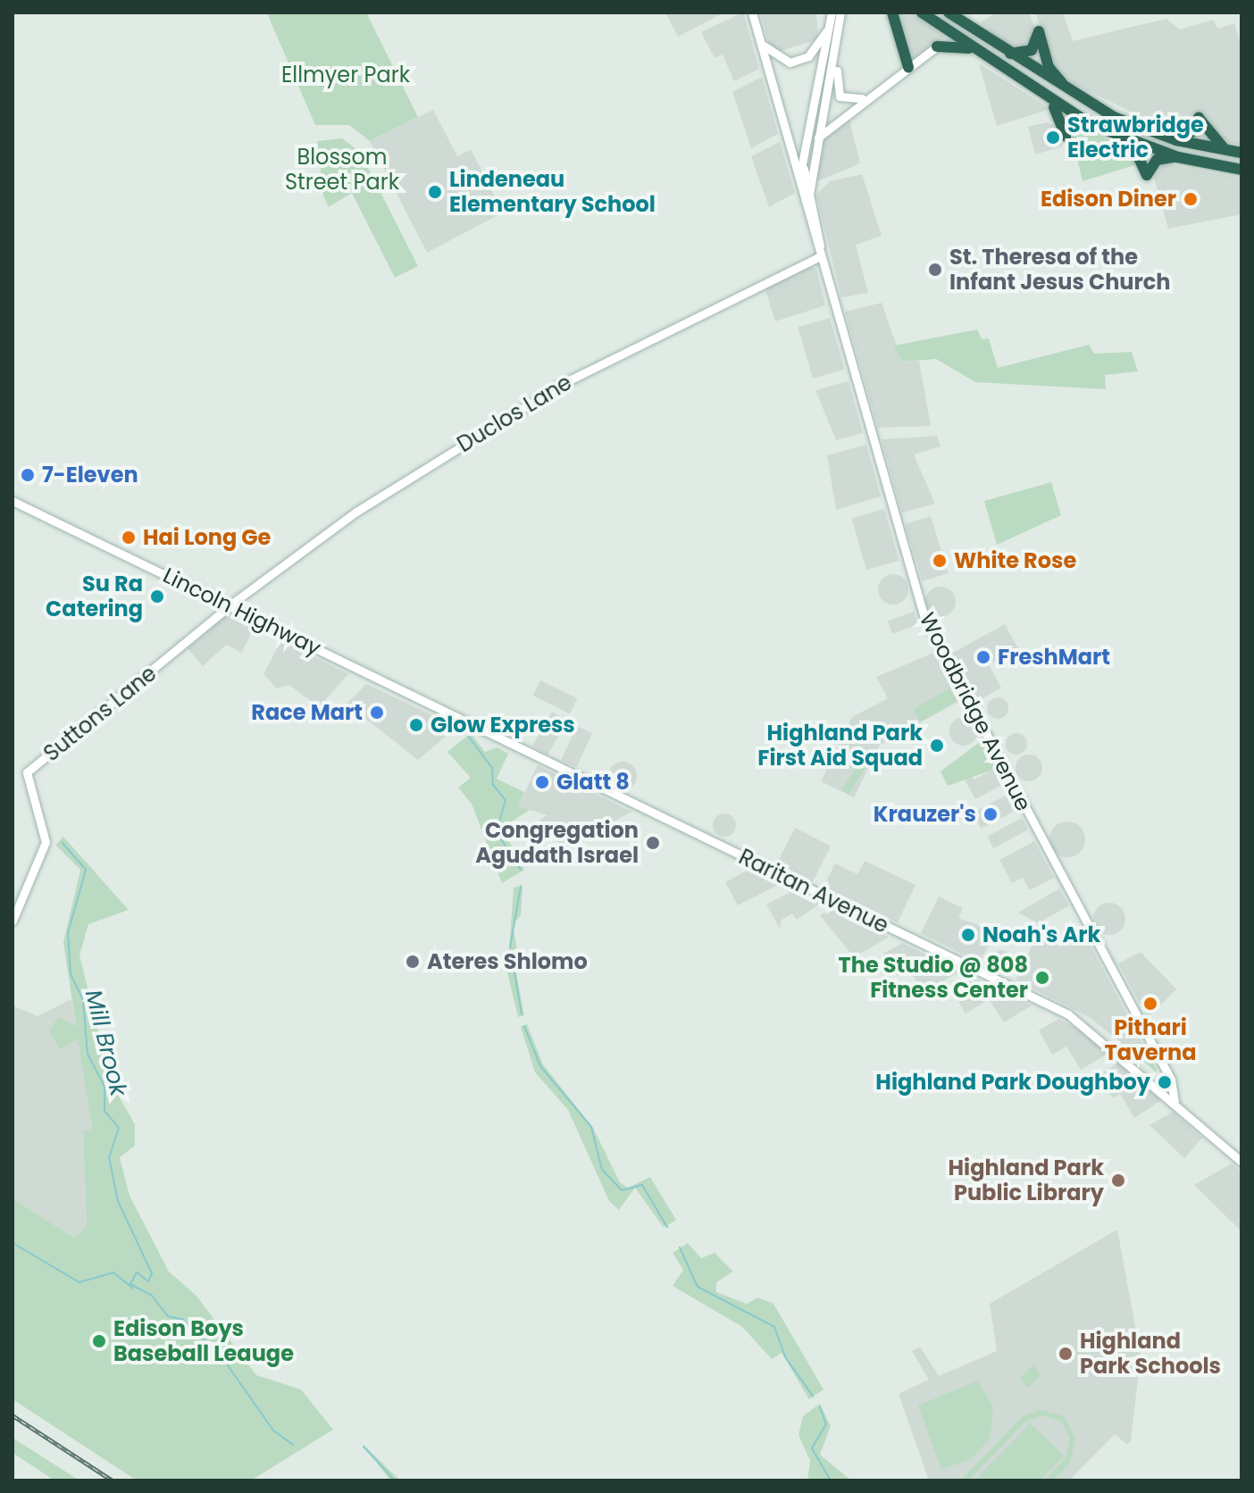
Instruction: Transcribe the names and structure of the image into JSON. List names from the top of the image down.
{
  "streets": {
    "main road": [
      "Duclos Lane",
      "Lincoln Highway",
      "Woodbridge Avenue",
      "Suttons Lane",
      "Raritan Avenue"
    ]
  },
  "crossings": [
    ["Duclos Lane", "Lincoln Highway"],
    ["Duclos Lane", "Woodbridge Avenue"],
    ["Duclos Lane", "Suttons Lane"],
    ["Lincoln Highway", "Suttons Lane"],
    ["Lincoln Highway", "Raritan Avenue"],
    ["Woodbridge Avenue", "Raritan Avenue"]
  ],
  "water": ["Mill Brook"],
  "parks": ["Ellmyer Park", "Blossom Street Park"],
  "places": [
    "Strawbridge Electric",
    "Lindeneau Elementary School",
    "Edison Diner",
    "St. Theresa of the Infant Jesus Church",
    "7-Eleven",
    "Hai Long Ge",
    "White Rose",
    "Su Ra Catering",
    "FreshMart",
    "Race Mart",
    "Glow Express",
    "Highland Park First Aid Squad",
    "Glatt 8",
    "Krauzer's",
    "Congregation Agudath Israel",
    "Noah's Ark",
    "Ateres Shlomo",
    "The Studio @ 808 Fitness Center",
    "Pithari Taverna",
    "Highland Park Doughboy",
    "Highland Park Public Library",
    "Edison Boys Baseball Leauge",
    "Highland Park Schools"
  ]
}
